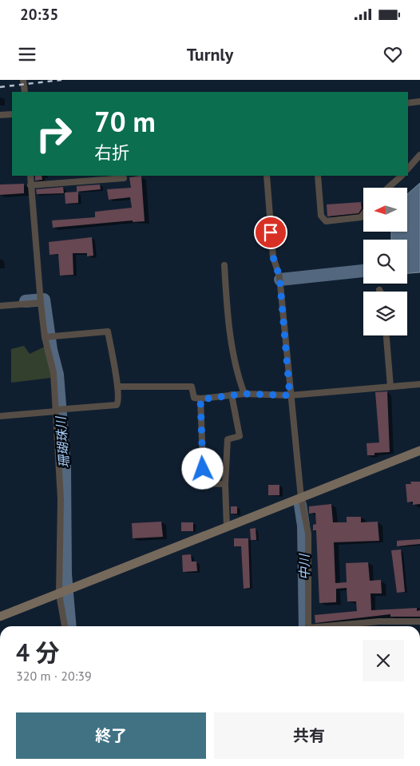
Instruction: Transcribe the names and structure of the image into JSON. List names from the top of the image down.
{
  "water": ["珊瑚珠川", "中川"],
  "north": "left",
  "page": {
    "status": "20:35",
    "header": "Turnly",
    "turn": ["70 m", "右折"],
    "heading": ["4 分", "320 m · 20:39"],
    "buttons": ["終了", "共有"]
  }
}
